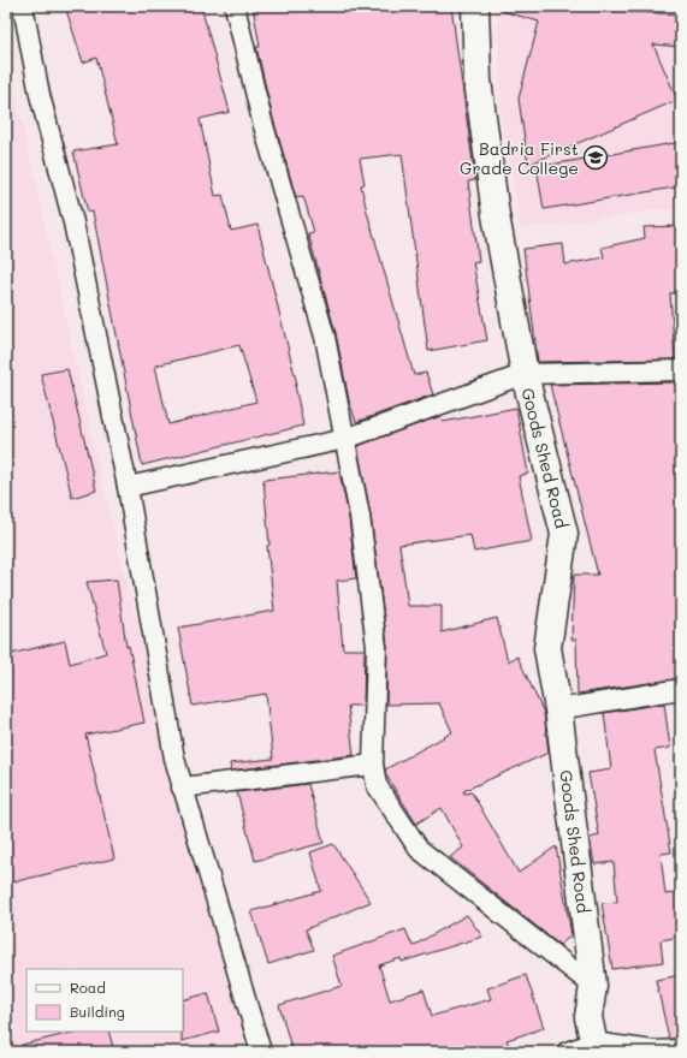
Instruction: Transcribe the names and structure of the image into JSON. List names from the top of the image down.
{
  "streets": {
    "street": ["Goods Shed Road"]
  },
  "places": {
    "school or university": ["Badria First Grade College"]
  },
  "legend": ["Road", "Building"]
}
